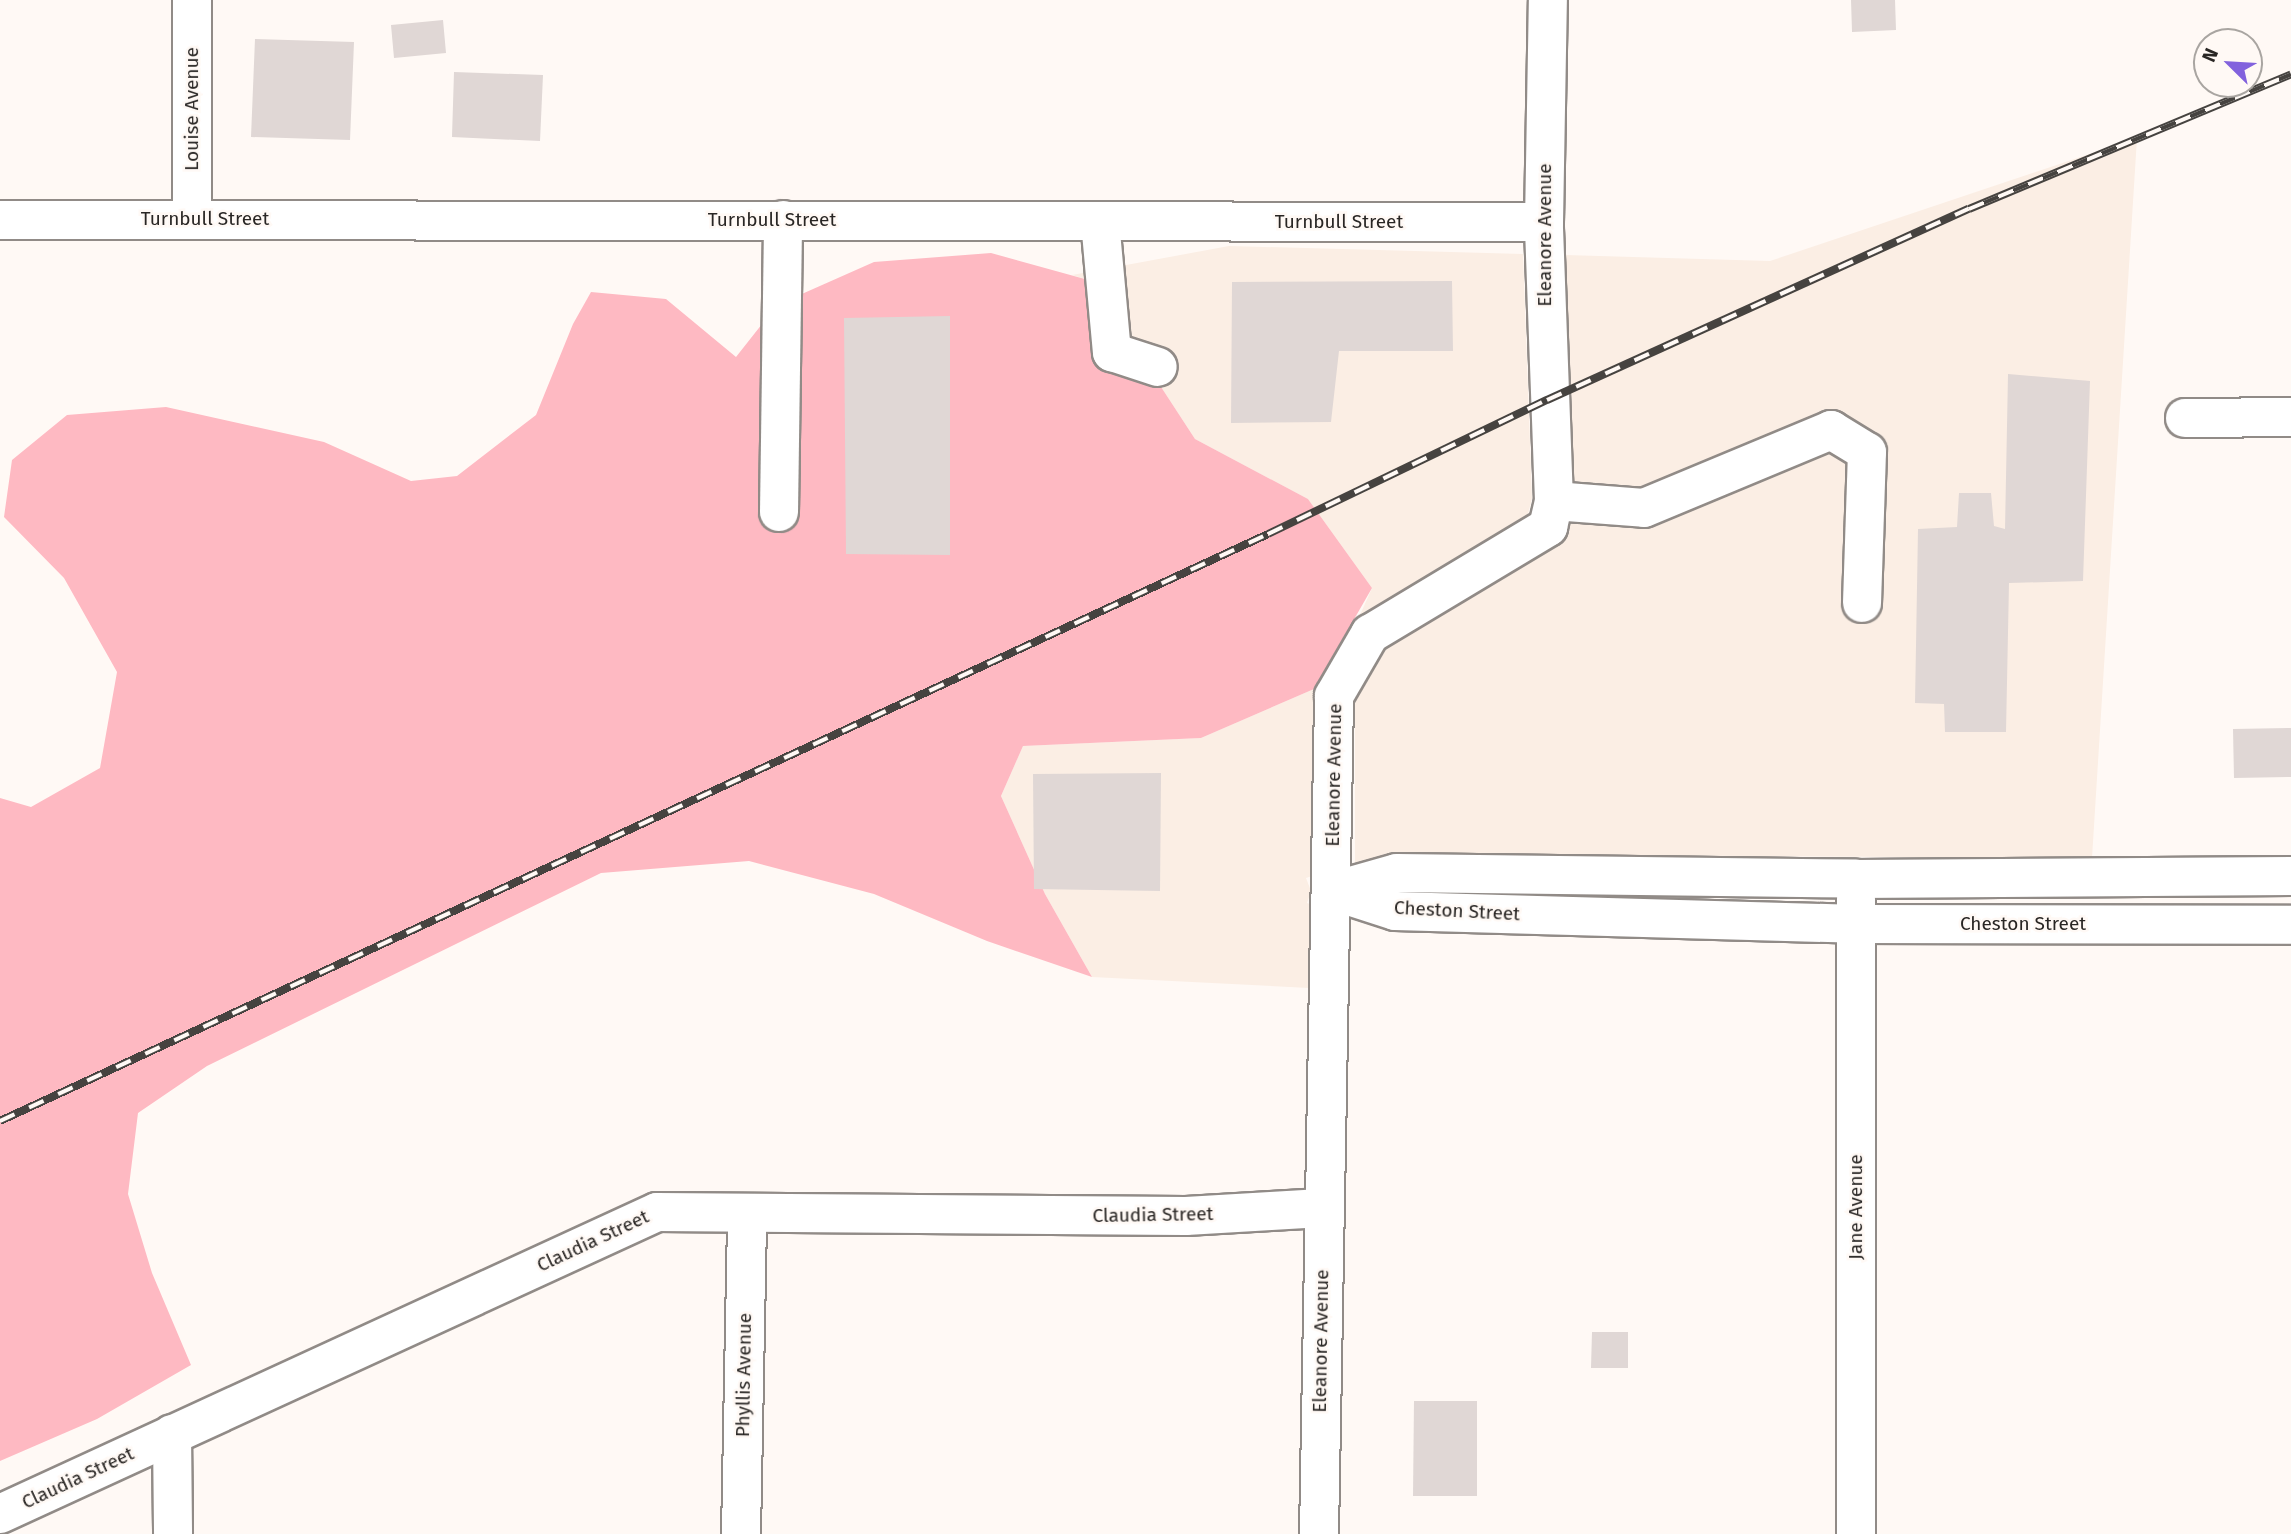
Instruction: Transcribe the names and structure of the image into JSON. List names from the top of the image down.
{
  "streets": {
    "street": [
      "Louise Avenue",
      "Turnbull Street",
      "Eleanore Avenue",
      "Cheston Street",
      "Jane Avenue",
      "Claudia Street",
      "Phyllis Avenue"
    ]
  },
  "crossings": [
    ["Louise Avenue", "Turnbull Street"],
    ["Turnbull Street", "Eleanore Avenue"],
    ["Eleanore Avenue", "Cheston Street"],
    ["Eleanore Avenue", "Claudia Street"],
    ["Cheston Street", "Jane Avenue"],
    ["Claudia Street", "Phyllis Avenue"]
  ],
  "north": "top left"
}
